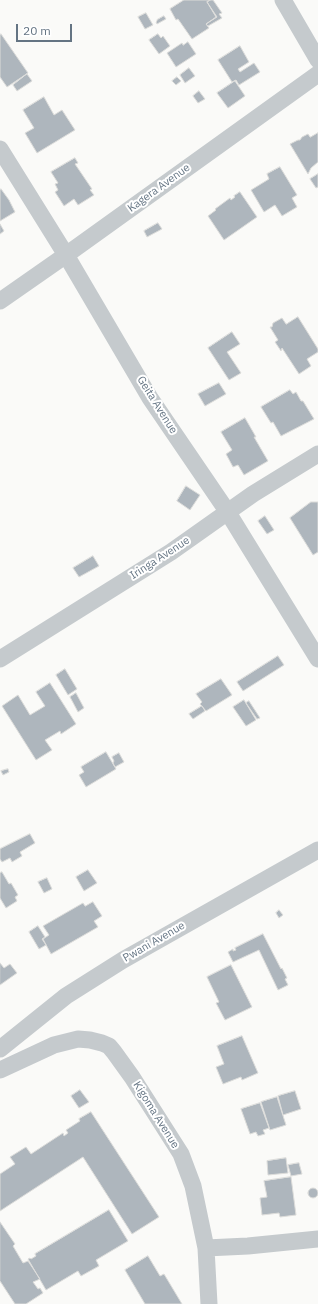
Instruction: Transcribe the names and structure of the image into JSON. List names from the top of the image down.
{
  "streets": {
    "street": [
      "Kagera Avenue",
      "Geita Avenue",
      "Iringa Avenue",
      "Pwani Avenue",
      "Kigoma Avenue"
    ]
  },
  "crossings": [
    ["Kagera Avenue", "Geita Avenue"],
    ["Geita Avenue", "Iringa Avenue"]
  ],
  "scale_bar": "20 m"
}
